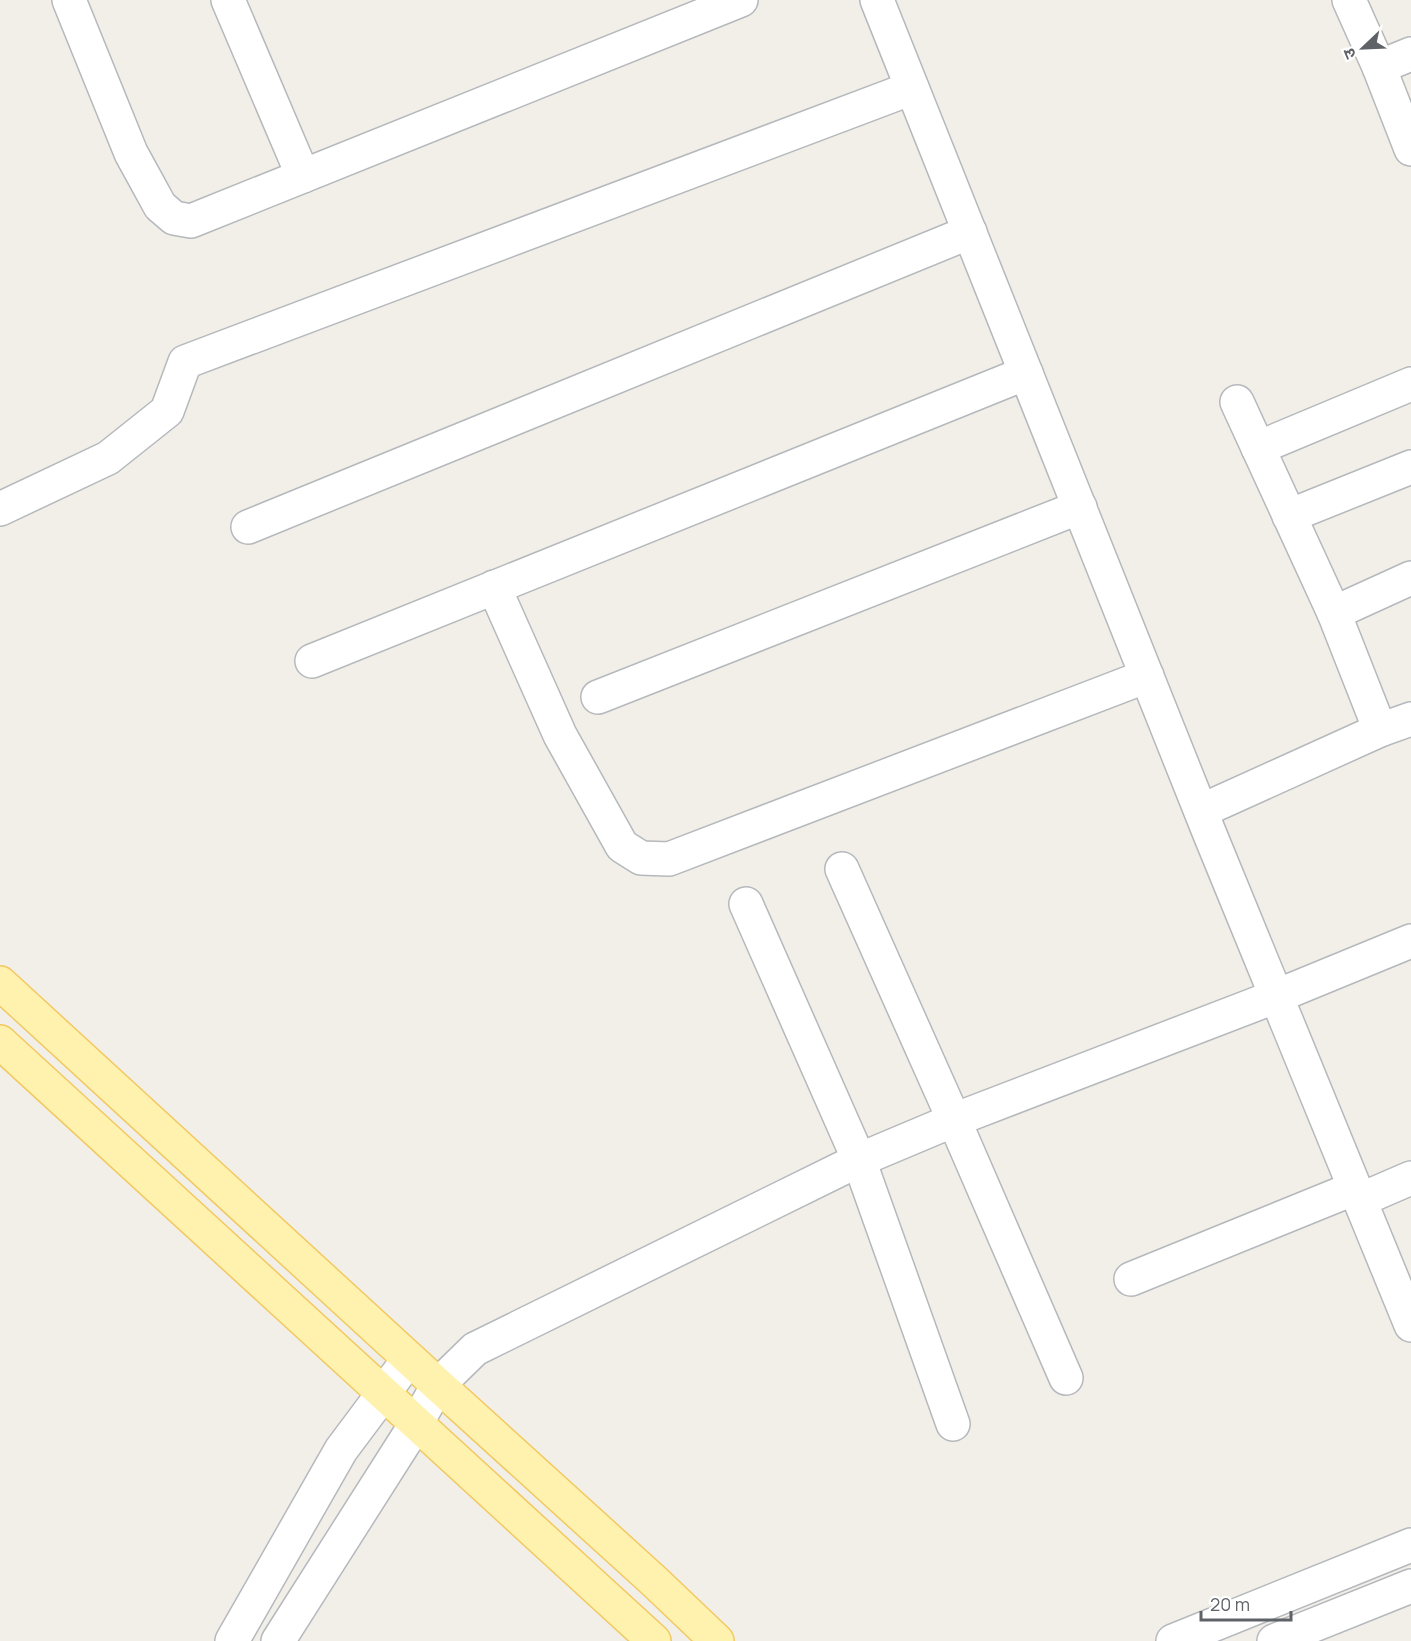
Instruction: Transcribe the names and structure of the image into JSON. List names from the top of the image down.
{
  "scale_bar": "20 m",
  "north": "bottom left"
}
